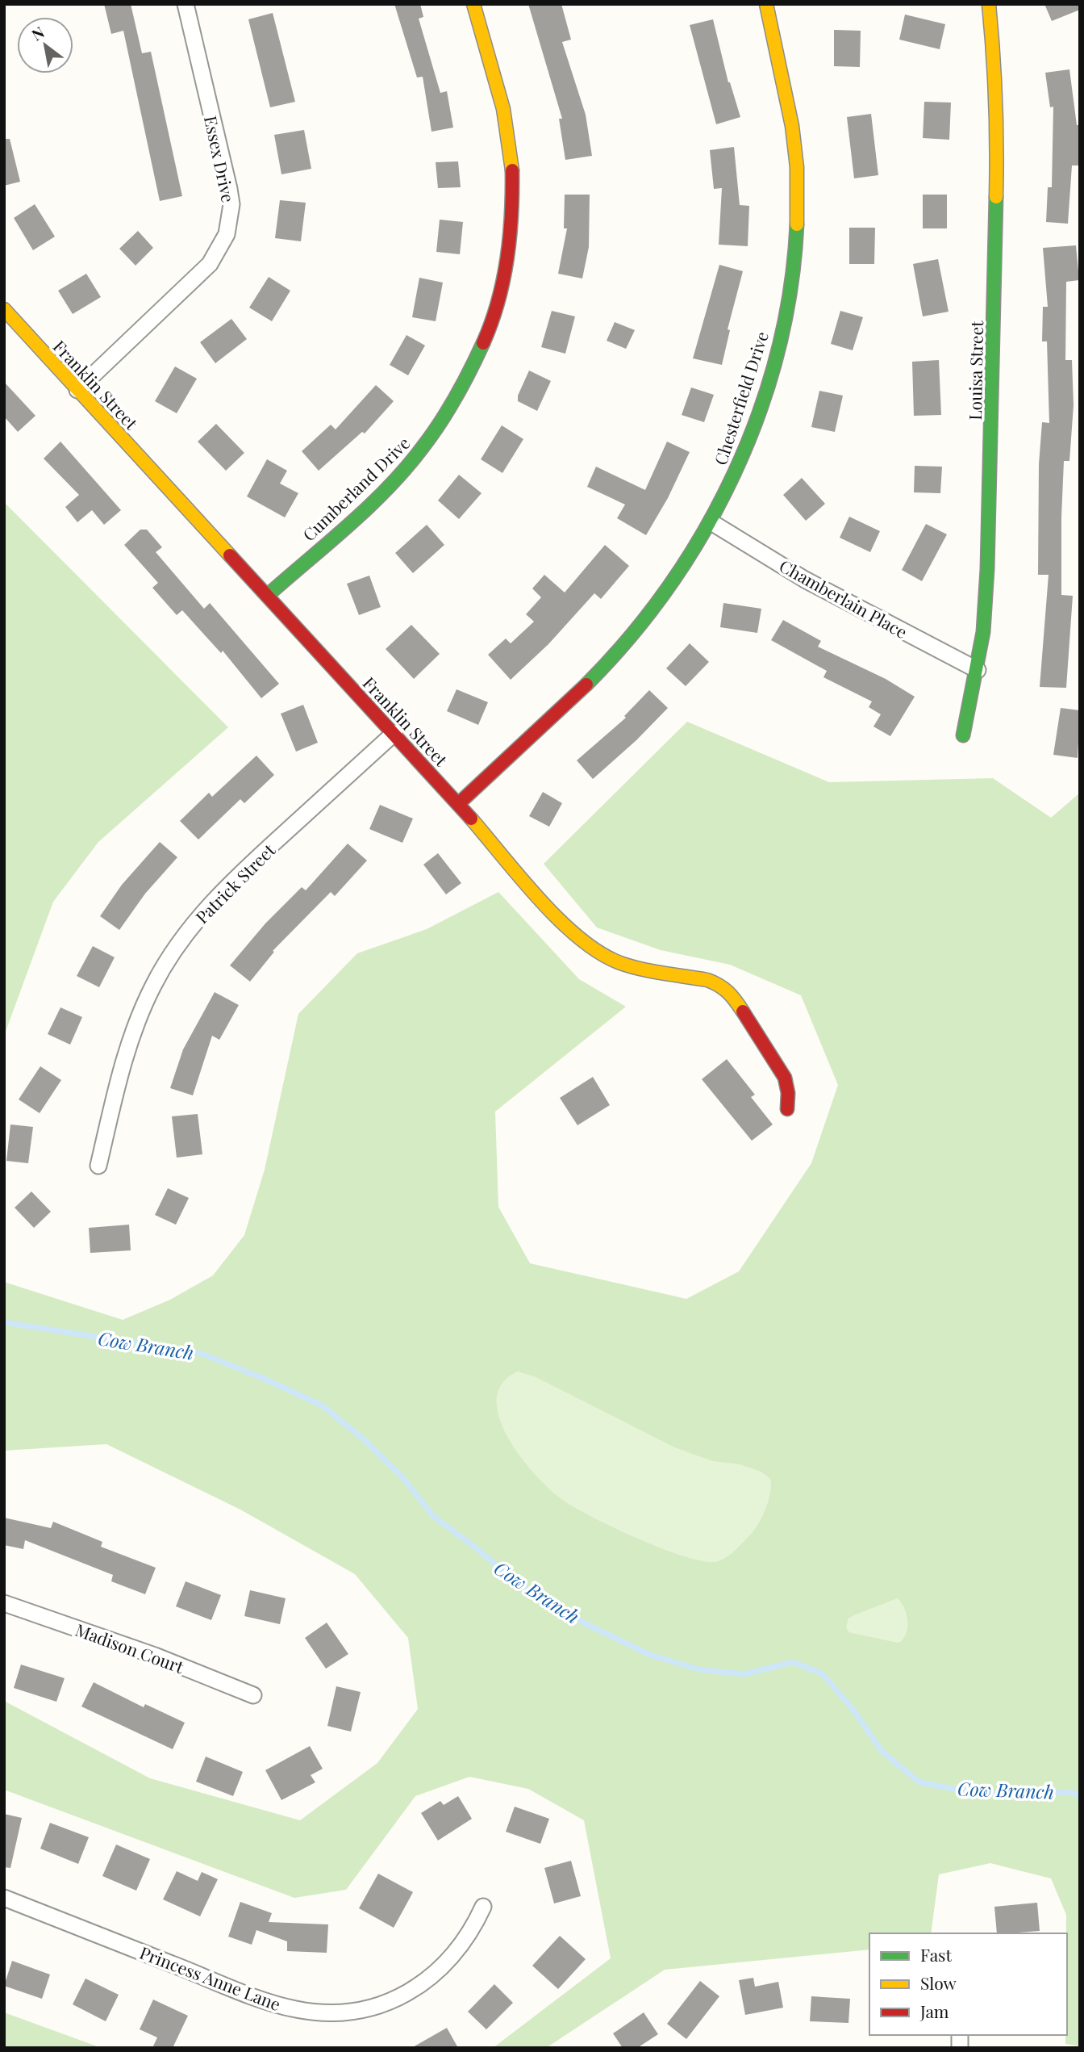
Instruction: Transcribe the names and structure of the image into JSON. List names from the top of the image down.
{
  "streets": {
    "street": [
      "Essex Drive",
      "Louisa Street",
      "Franklin Street",
      "Chesterfield Drive",
      "Cumberland Drive",
      "Chamberlain Place",
      "Patrick Street",
      "Madison Court",
      "Princess Anne Lane"
    ]
  },
  "crossings": [
    ["Essex Drive", "Franklin Street"],
    ["Louisa Street", "Chamberlain Place"],
    ["Franklin Street", "Chesterfield Drive"],
    ["Franklin Street", "Cumberland Drive"],
    ["Franklin Street", "Patrick Street"],
    ["Chesterfield Drive", "Chamberlain Place"]
  ],
  "water": ["Cow Branch"],
  "legend": ["Fast", "Slow", "Jam"],
  "north": "top left"
}
